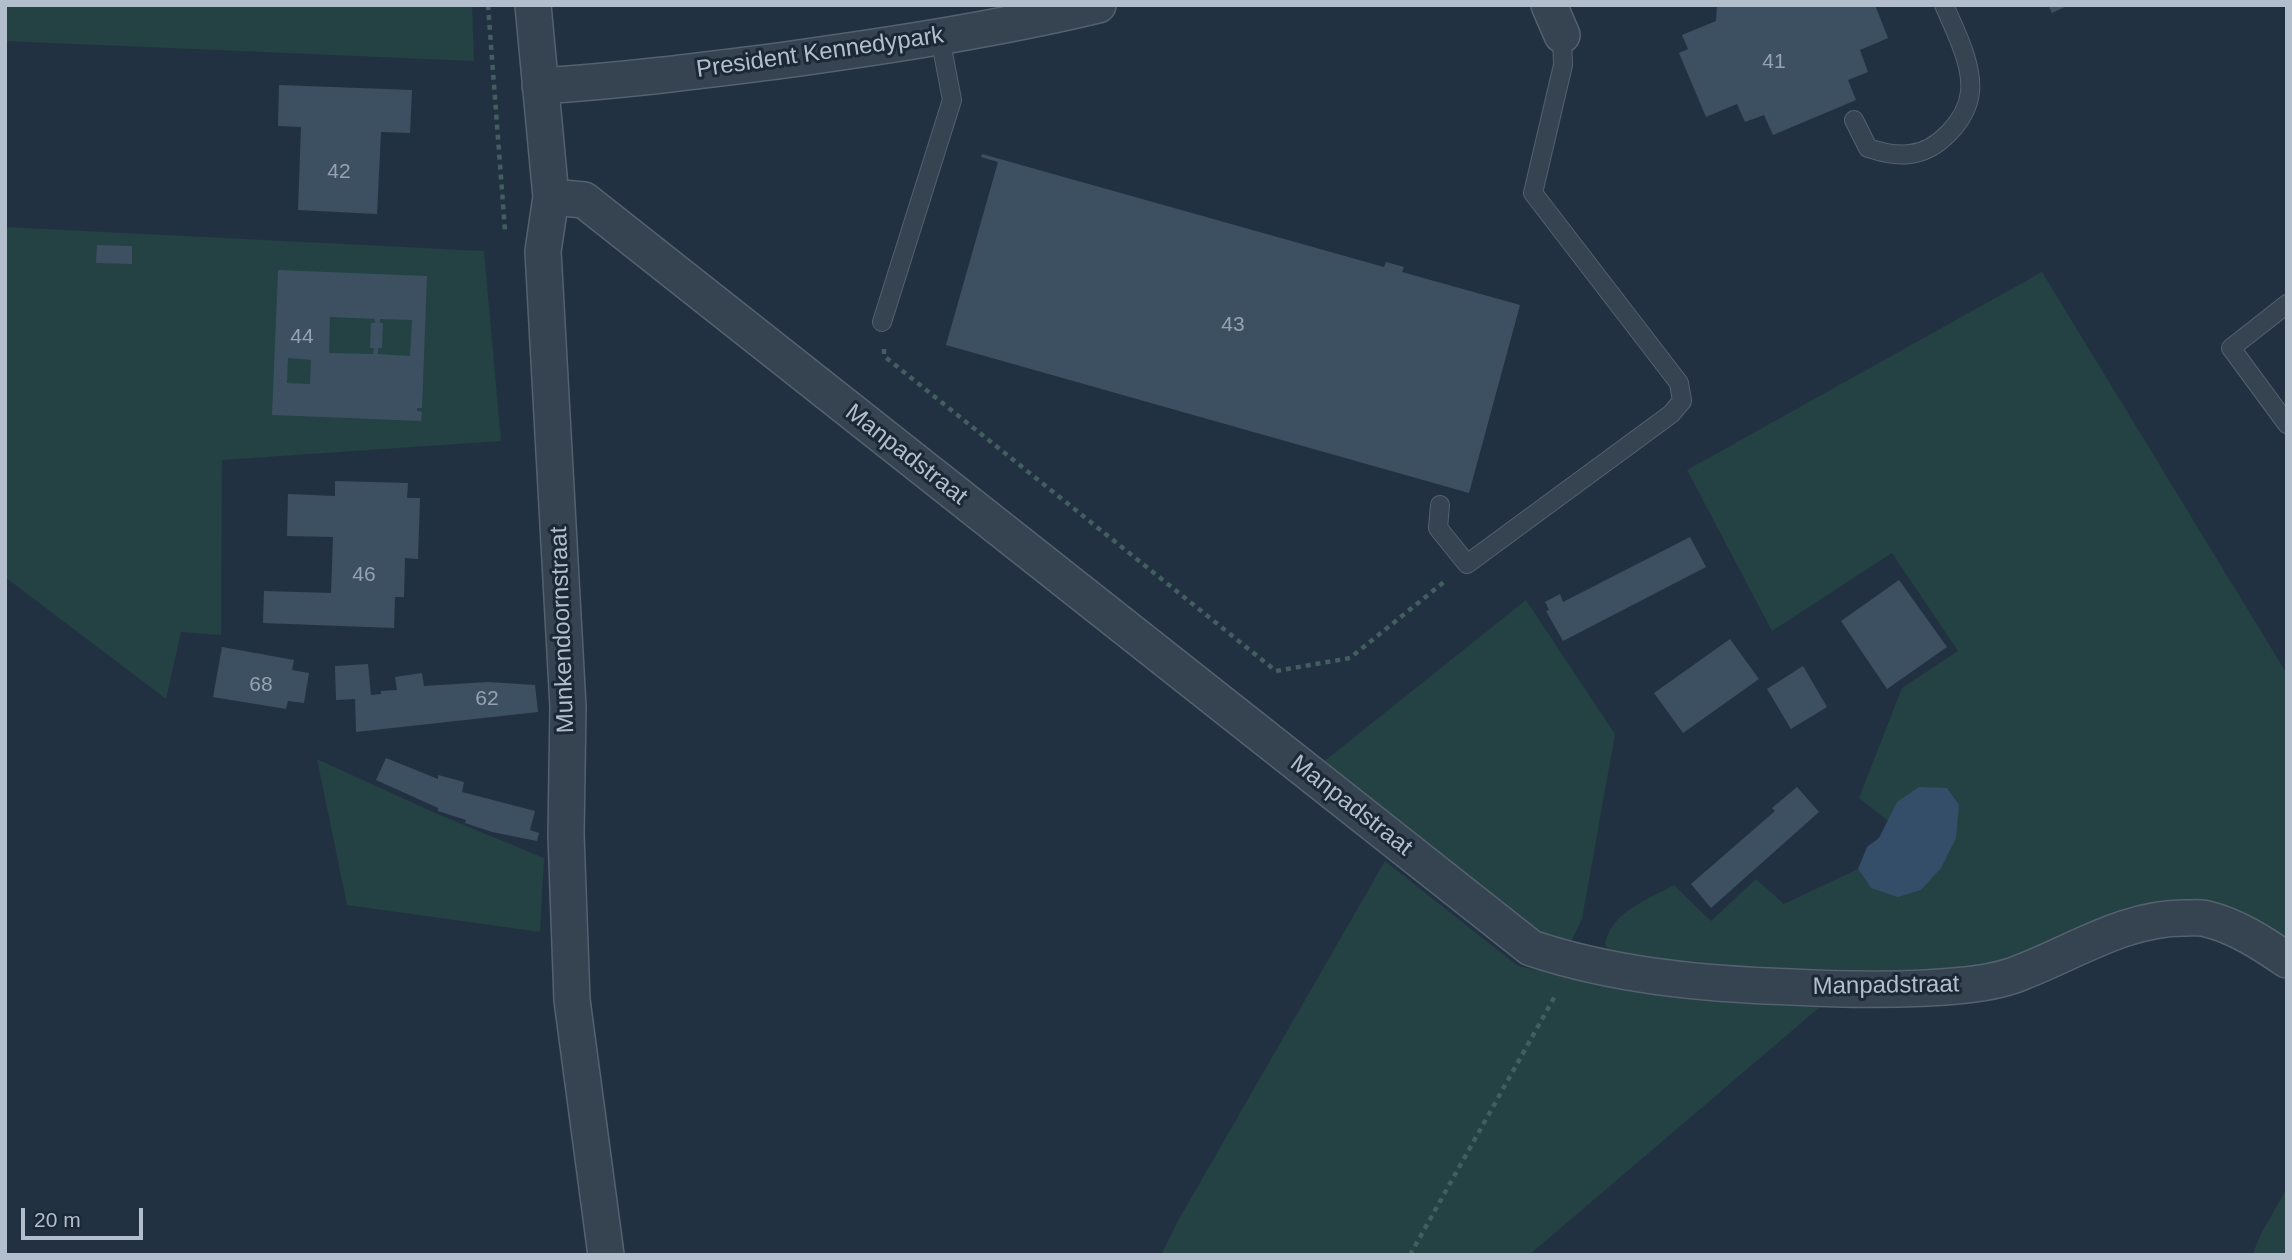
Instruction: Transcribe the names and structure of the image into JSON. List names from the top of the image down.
{
  "streets": {
    "street": ["President Kennedypark", "Manpadstraat", "Munkendoornstraat"]
  },
  "crossings": [
    ["President Kennedypark", "Munkendoornstraat"],
    ["Manpadstraat", "Munkendoornstraat"]
  ],
  "house_numbers": [
    "41",
    "42",
    "43",
    "44",
    "46",
    "68",
    "62"
  ],
  "scale_bar": "20 m"
}
